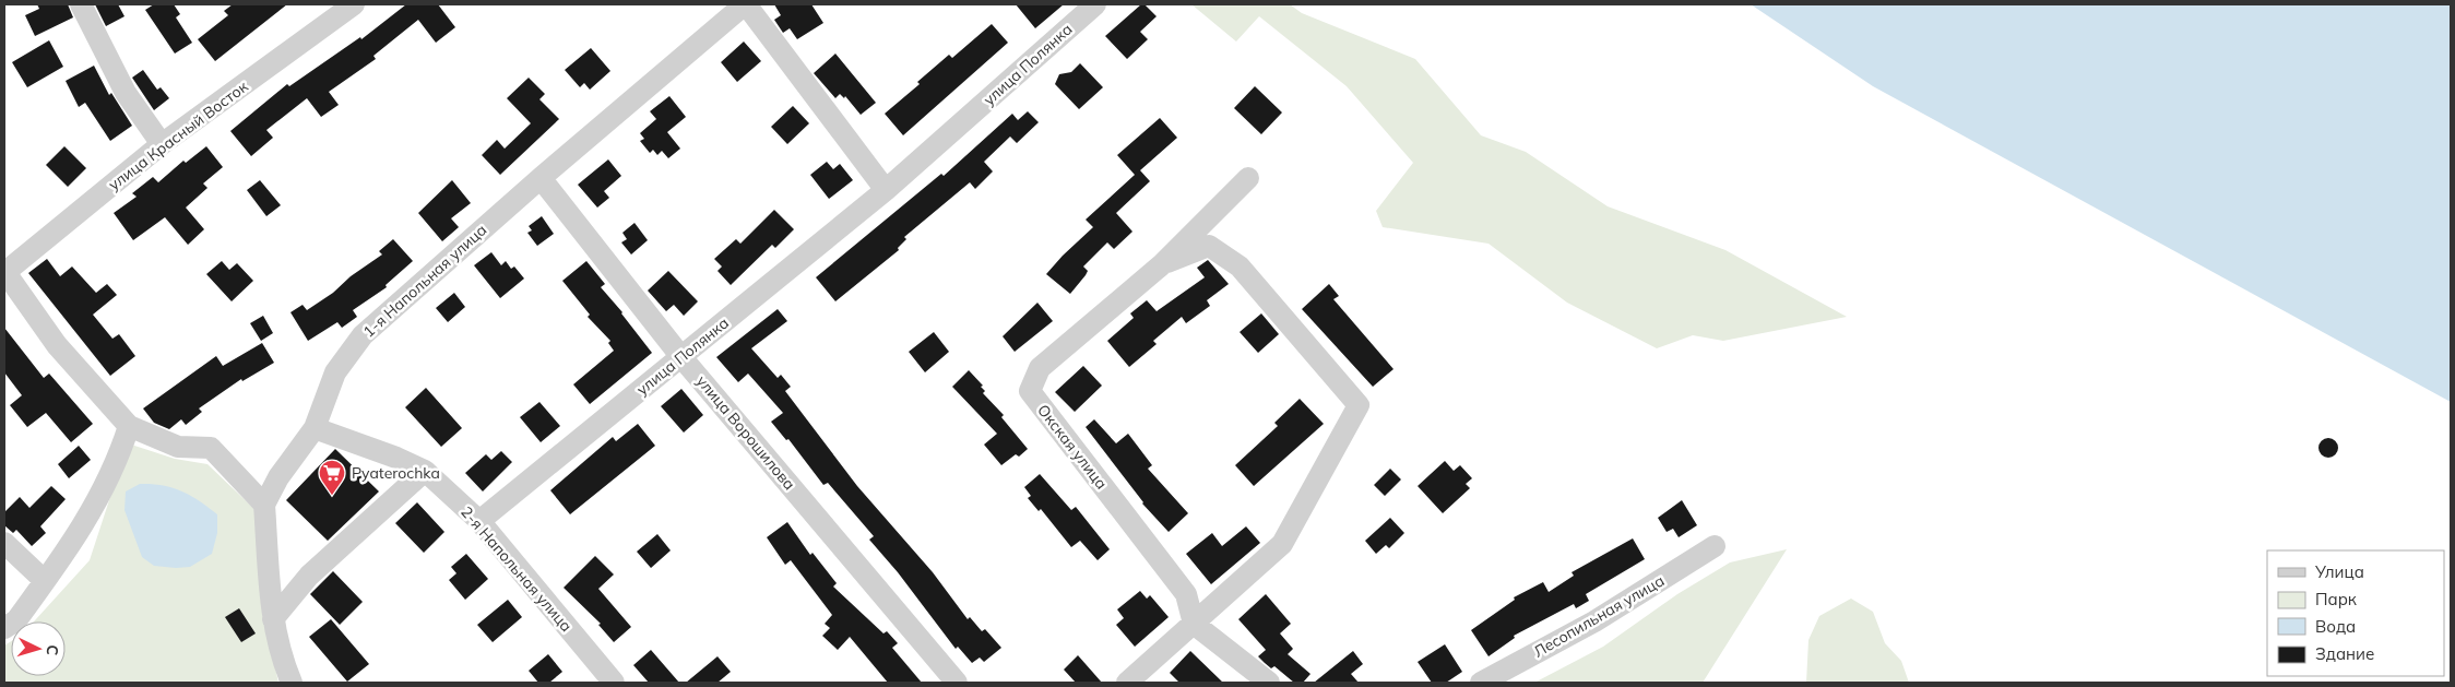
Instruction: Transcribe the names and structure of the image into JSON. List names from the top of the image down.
{
  "streets": {
    "street": [
      "улица Полянка",
      "улица Красный Восток",
      "1-я Напольная улица",
      "улица Ворошилова",
      "Окская улица",
      "2-я Напольная улица",
      "Лесопильная улица"
    ]
  },
  "crossings": [
    ["улица Полянка", "улица Ворошилова"],
    ["улица Полянка", "2-я Напольная улица"],
    ["1-я Напольная улица", "улица Ворошилова"],
    ["1-я Напольная улица", "2-я Напольная улица"]
  ],
  "places": {
    "supermarket": ["Pyaterochka"]
  },
  "legend": [
    "Улица",
    "Парк",
    "Вода",
    "Здание"
  ],
  "north": "right"
}
